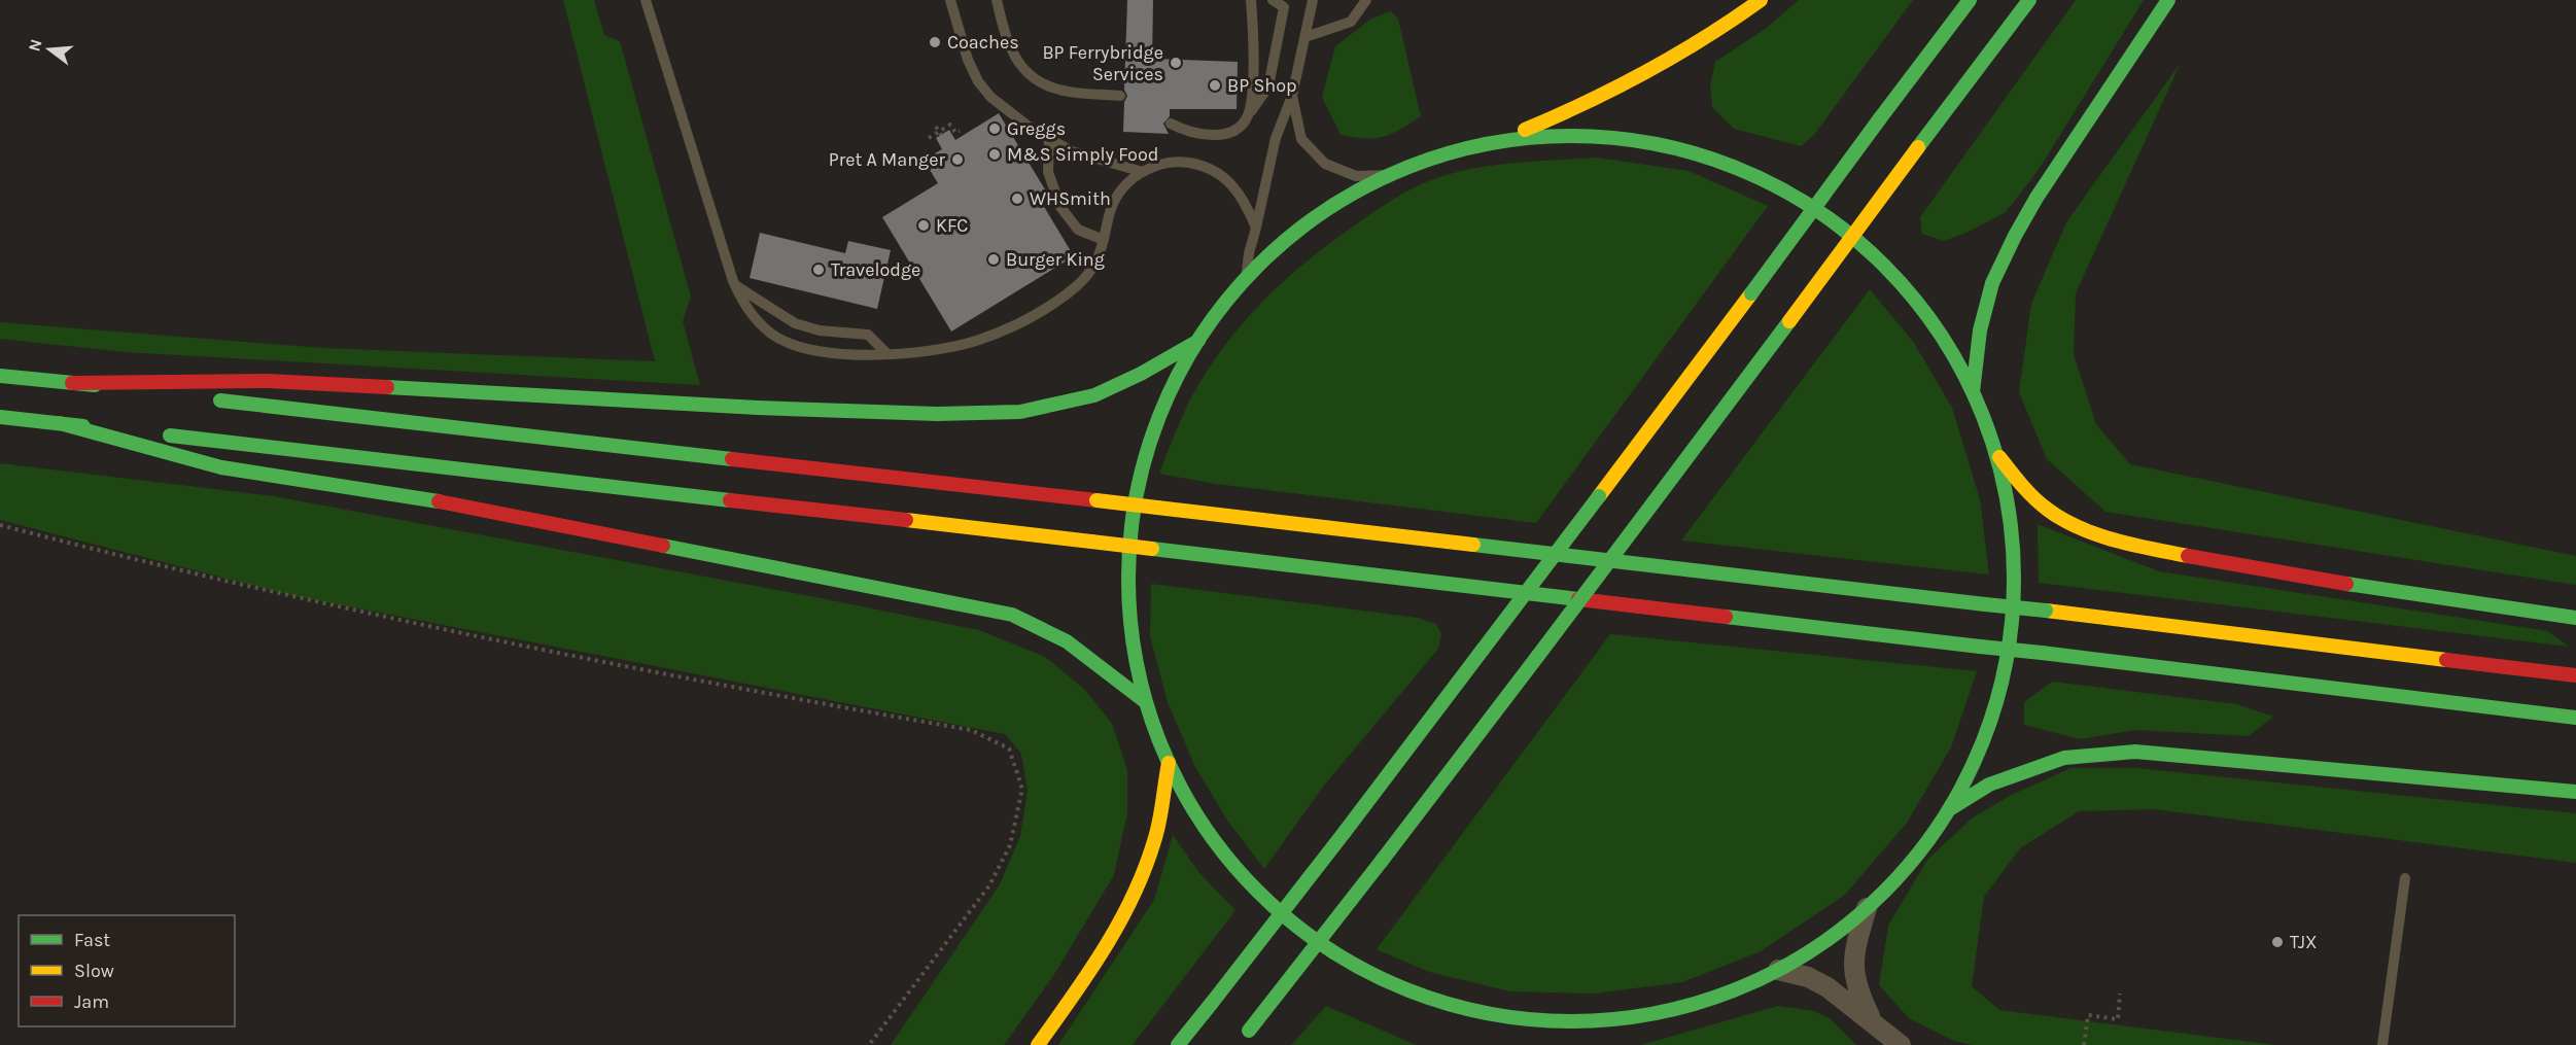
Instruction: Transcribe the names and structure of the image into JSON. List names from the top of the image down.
{
  "places": [
    "Coaches",
    "BP Ferrybridge Services",
    "BP Shop",
    "Greggs",
    "M&S Simply Food",
    "Pret A Manger",
    "WHSmith",
    "KFC",
    "Burger King",
    "Travelodge",
    "TJX"
  ],
  "legend": ["Fast", "Slow", "Jam"],
  "north": "left"
}
